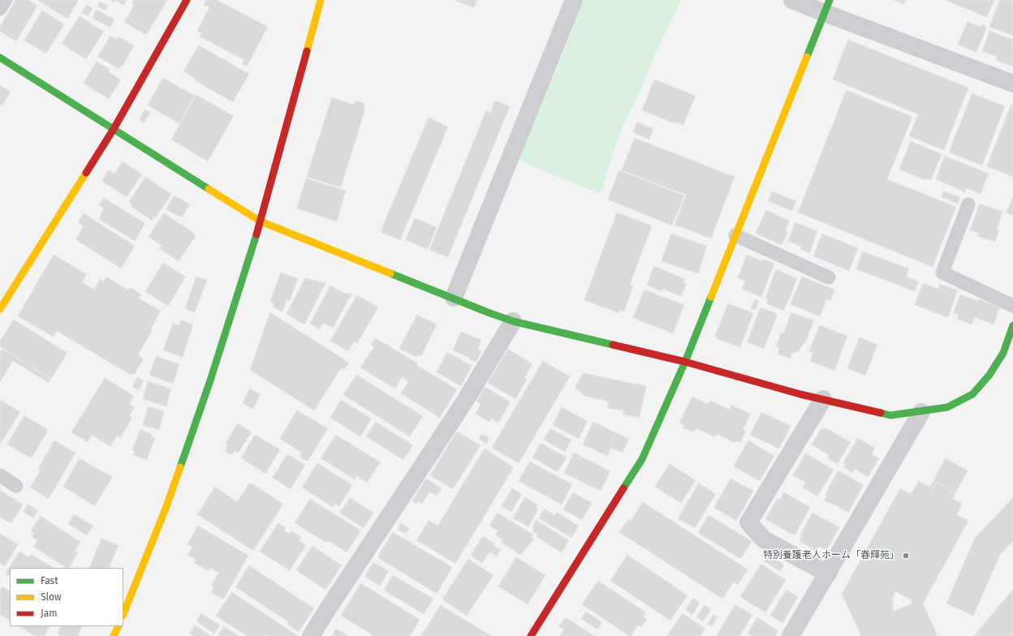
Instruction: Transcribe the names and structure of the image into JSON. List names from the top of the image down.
{
  "places": ["特別養護老人ホーム「春輝苑」"],
  "legend": ["Fast", "Slow", "Jam"]
}
